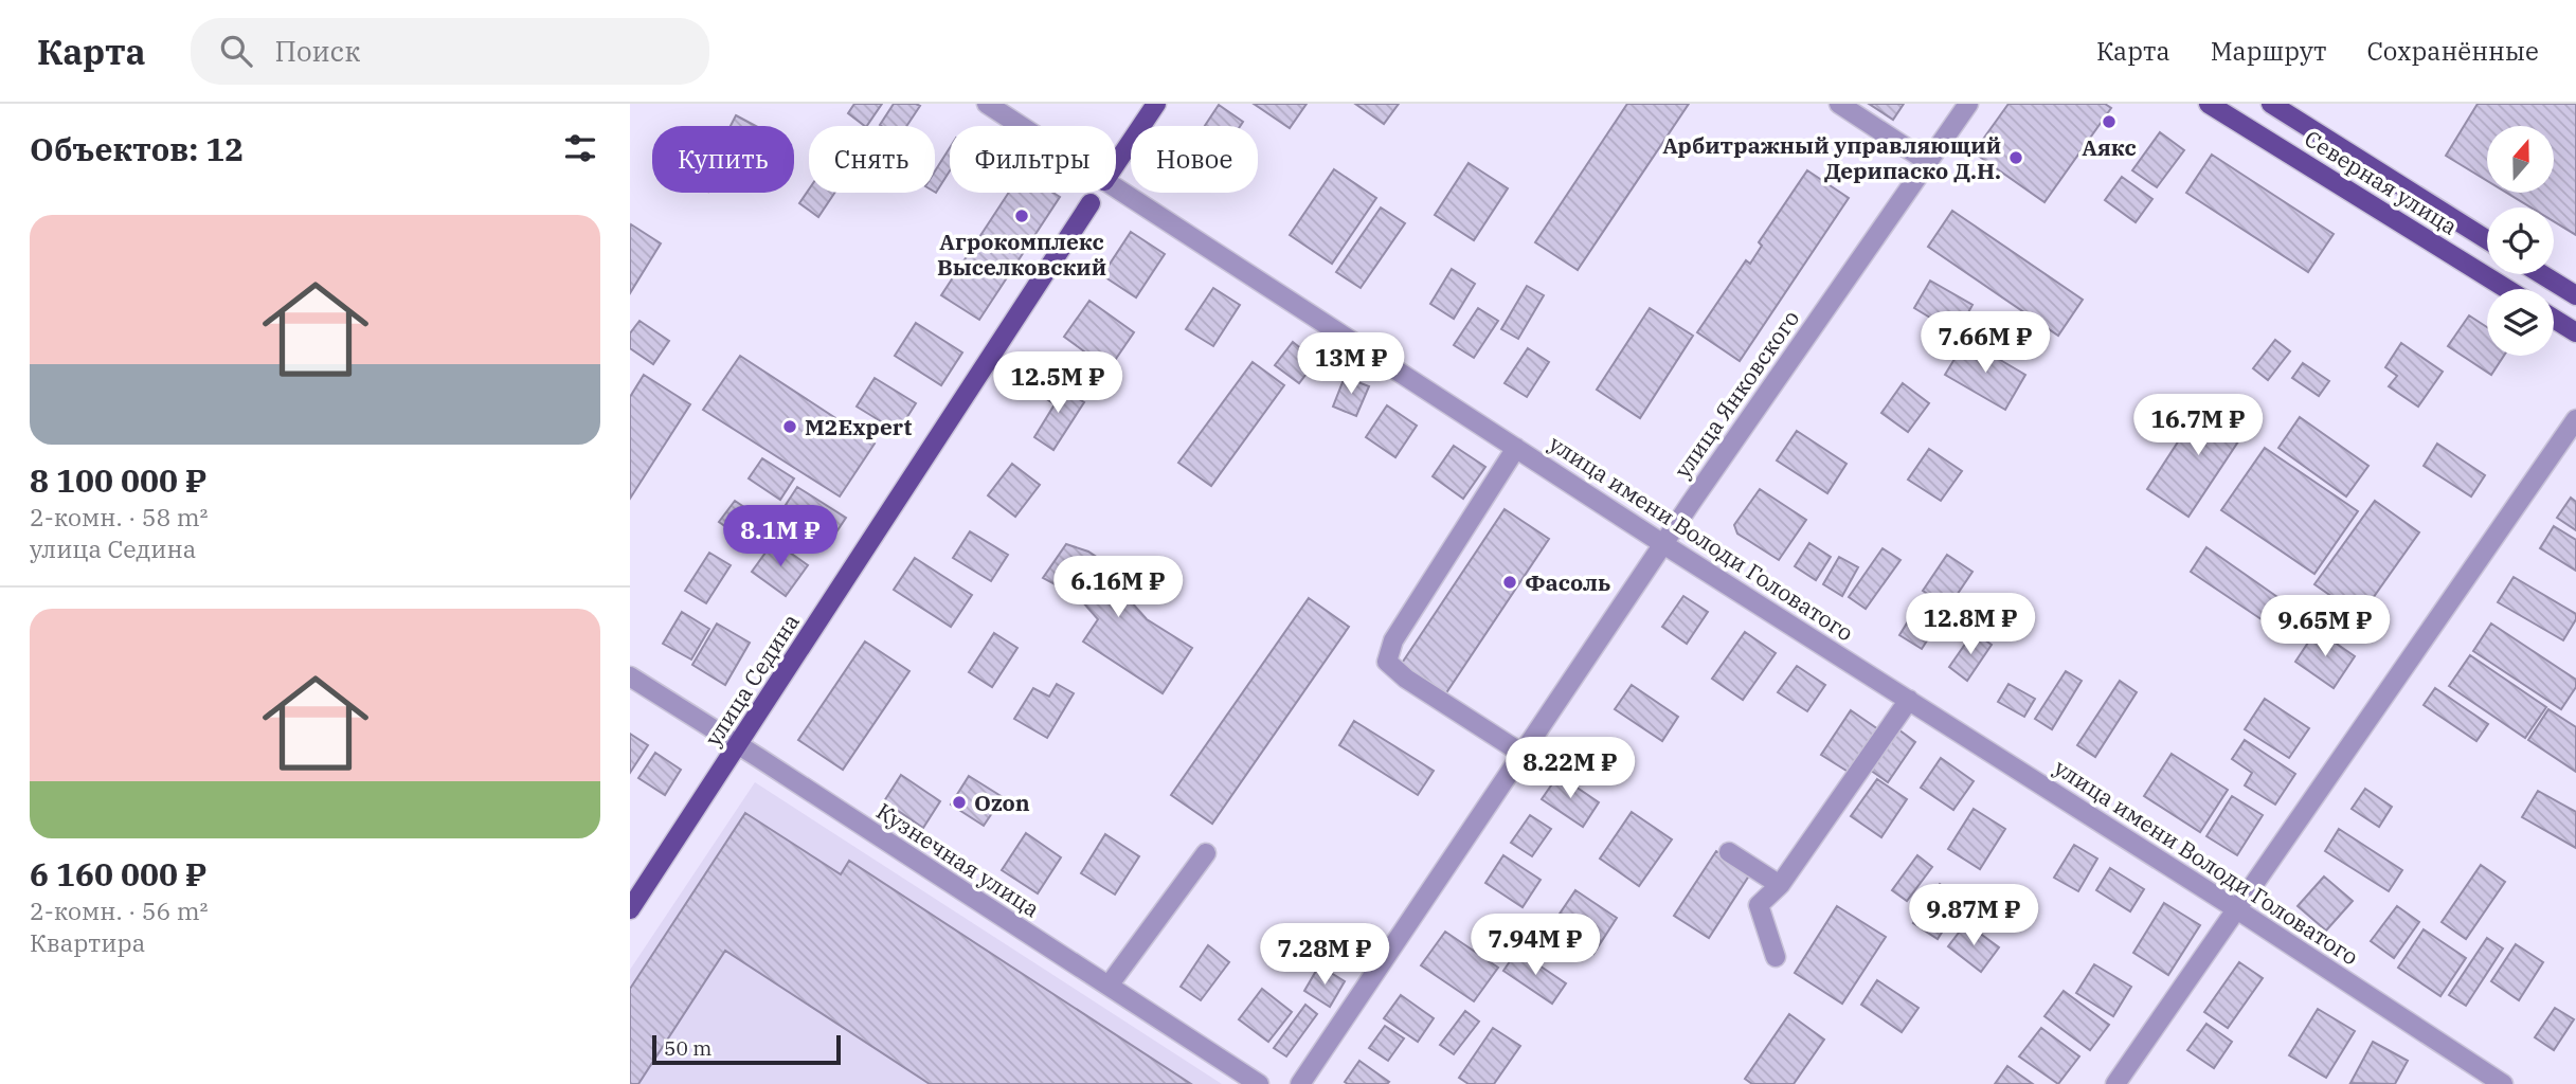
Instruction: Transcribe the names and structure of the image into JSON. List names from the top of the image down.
{
  "streets": {
    "main road": ["Северная улица", "улица Седина"],
    "street": ["улица Янковского", "улица имени Володи Головатого", "Кузнечная улица"]
  },
  "crossings": [
    ["улица Янковского", "улица имени Володи Головатого"],
    ["улица Седина", "Кузнечная улица"]
  ],
  "places": [
    "Аякс",
    "Арбитражный управляющий Дерипаско Д.Н.",
    "Агрокомплекс Выселковский",
    "M2Expert",
    "Фасоль",
    "Ozon"
  ],
  "scale_bar": "50 m",
  "north": "top",
  "page": {
    "header": "Карта",
    "search": "Поиск",
    "nav": ["Карта", "Маршрут", "Сохранённые"],
    "heading": "Объектов: 12",
    "chip": [
      "Купить",
      "Снять",
      "Фильтры",
      "Новое"
    ],
    "list": [
      {
        "name": "8 100 000 ₽",
        "note": "2-комн. · 58 m² · улица Седина"
      },
      {
        "name": "6 160 000 ₽",
        "note": "2-комн. · 56 m² · Квартира"
      }
    ],
    "price": [
      "7.66M ₽",
      "13M ₽",
      "12.5M ₽",
      "16.7M ₽",
      "8.1M ₽",
      "6.16M ₽",
      "12.8M ₽",
      "9.65M ₽",
      "8.22M ₽",
      "9.87M ₽",
      "7.94M ₽",
      "7.28M ₽"
    ],
    "scale": "50 m"
  }
}
